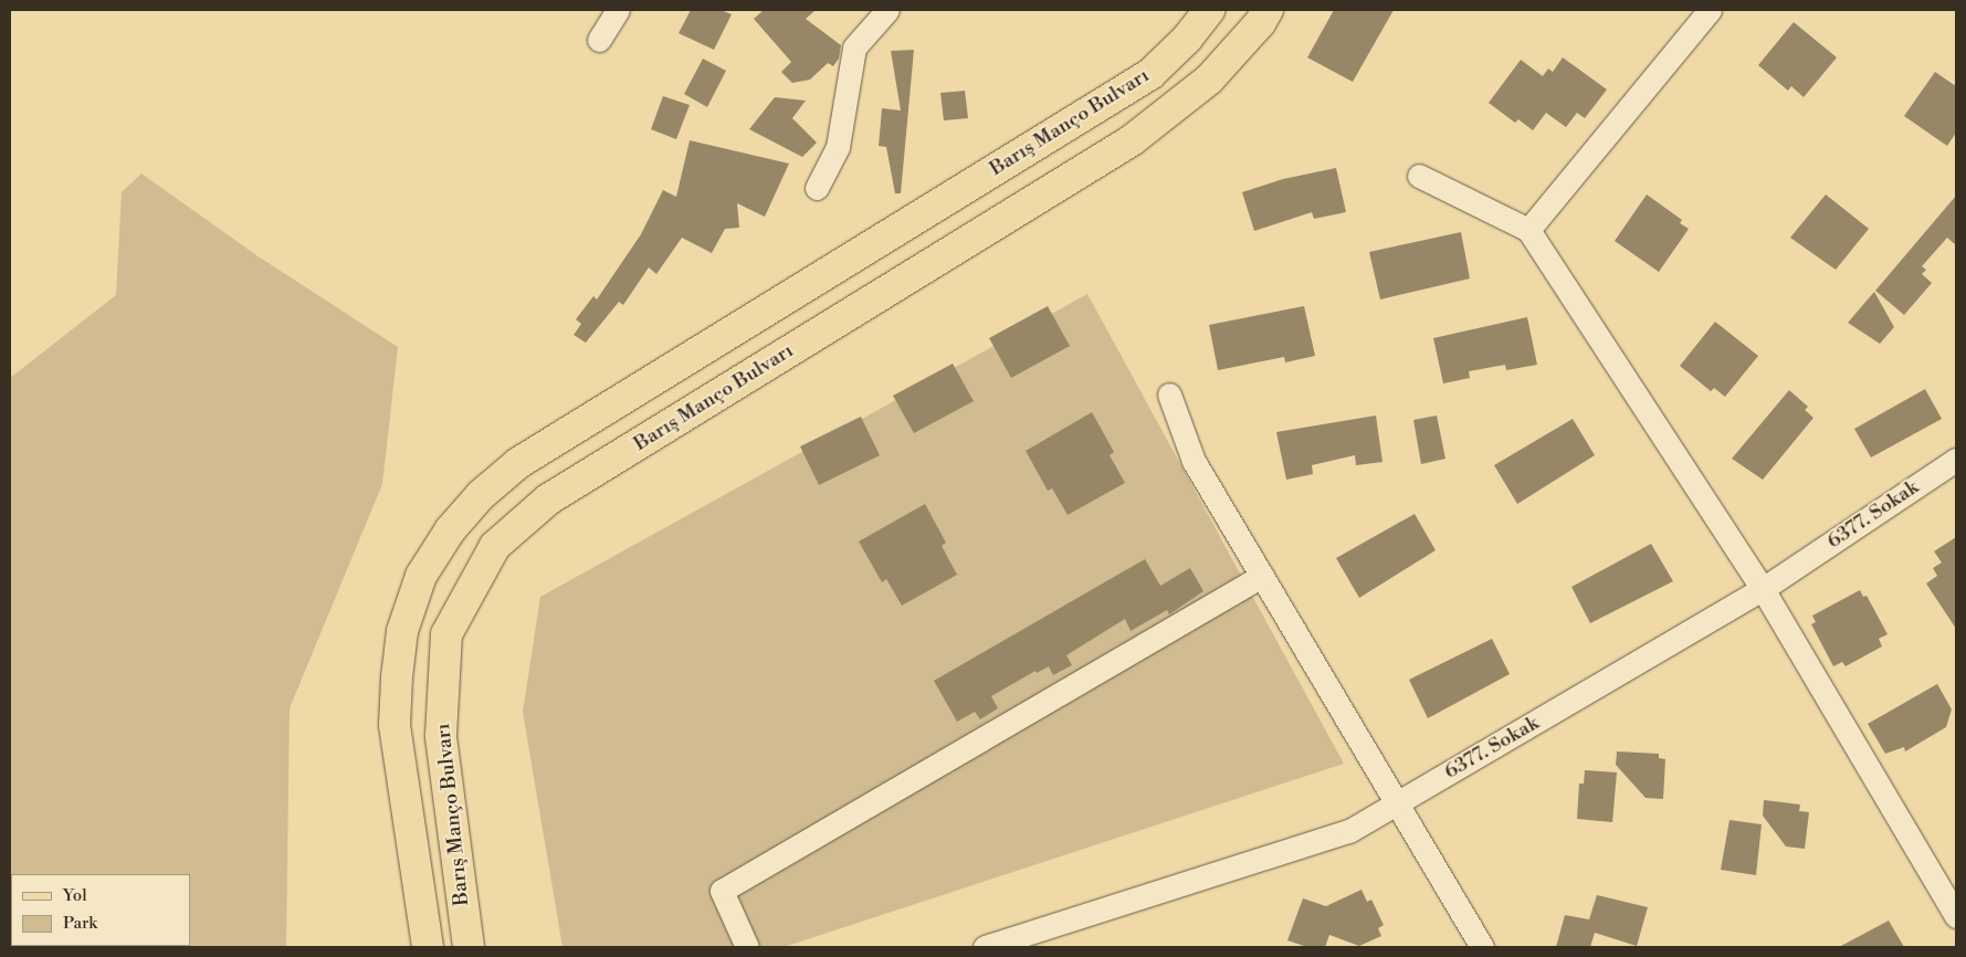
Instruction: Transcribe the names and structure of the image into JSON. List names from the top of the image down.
{
  "streets": {
    "main road": ["Barış Manço Bulvarı"],
    "street": ["6377. Sokak"]
  },
  "legend": ["Yol", "Park"]
}
